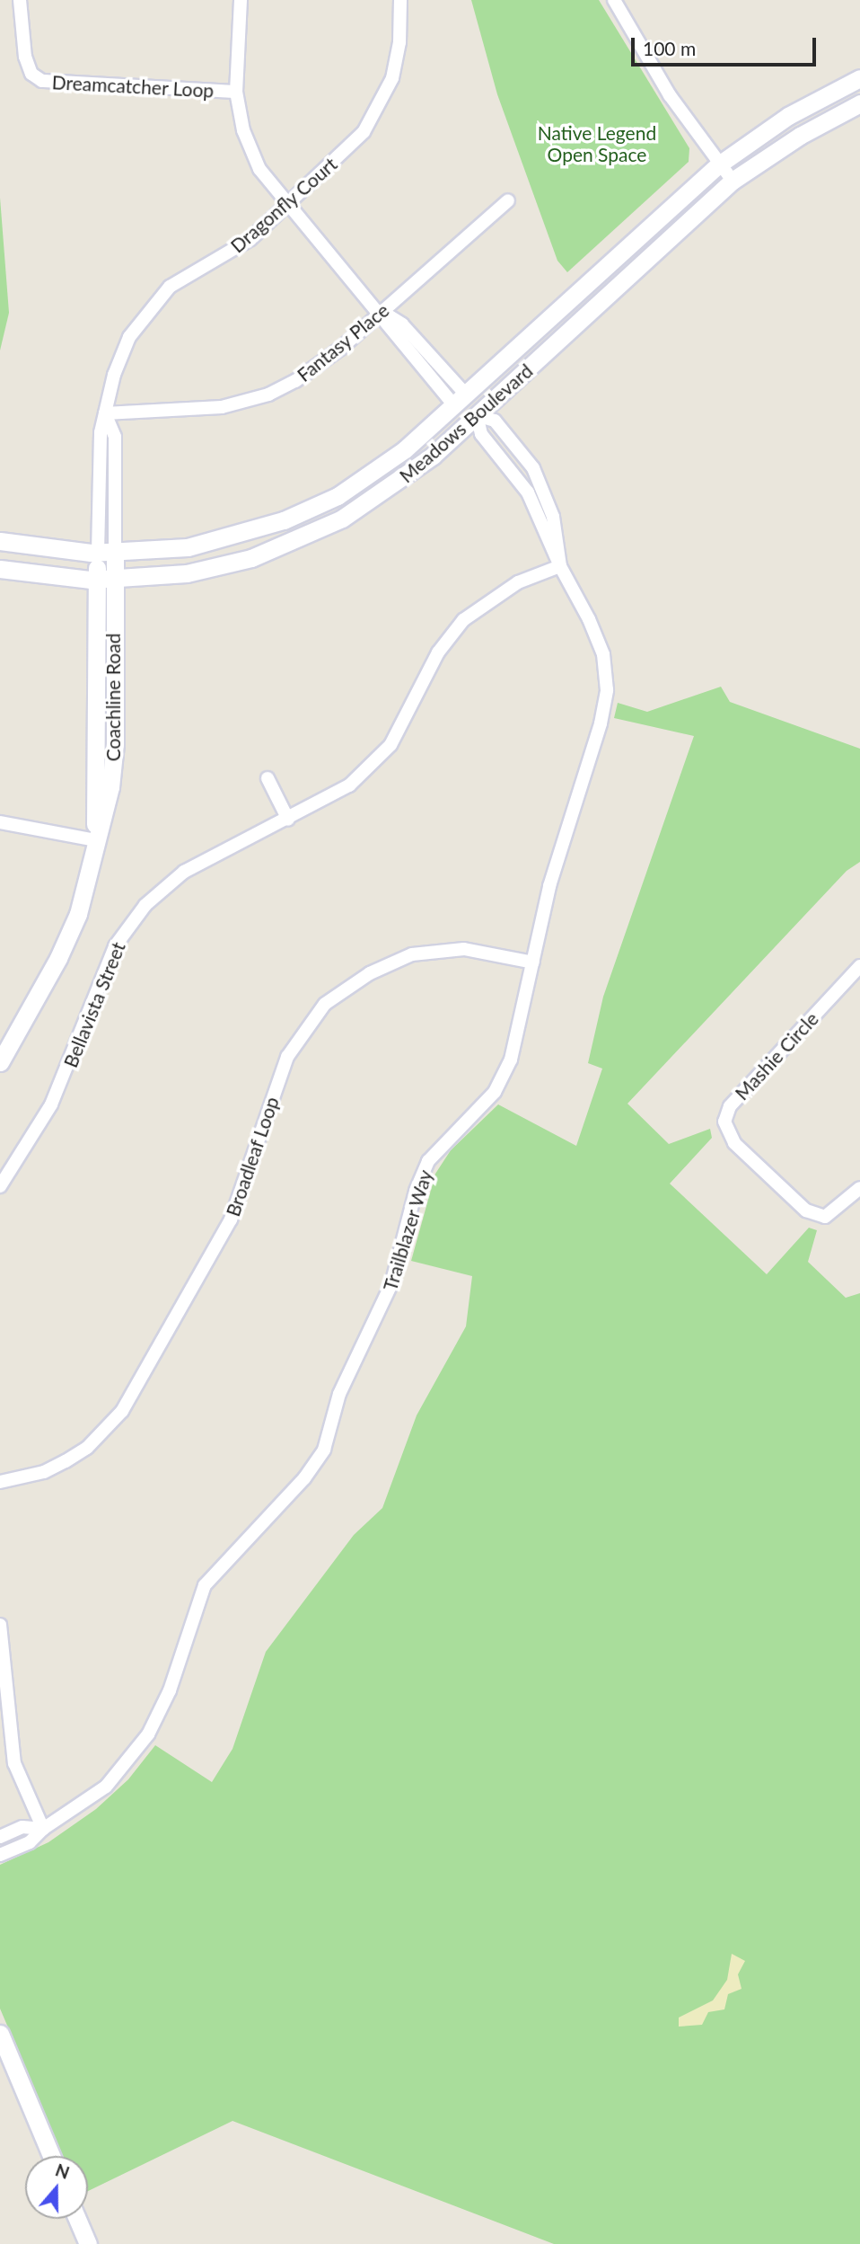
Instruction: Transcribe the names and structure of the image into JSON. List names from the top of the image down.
{
  "streets": {
    "main road": ["Meadows Boulevard", "Coachline Road"],
    "street": [
      "Dreamcatcher Loop",
      "Dragonfly Court",
      "Fantasy Place",
      "Bellavista Street",
      "Mashie Circle",
      "Broadleaf Loop",
      "Trailblazer Way"
    ]
  },
  "crossings": [
    ["Dragonfly Court", "Fantasy Place"],
    ["Meadows Boulevard", "Coachline Road"],
    ["Meadows Boulevard", "Trailblazer Way"],
    ["Bellavista Street", "Trailblazer Way"],
    ["Broadleaf Loop", "Trailblazer Way"]
  ],
  "parks": ["Native Legend Open Space"],
  "scale_bar": "100 m",
  "north": "top"
}
